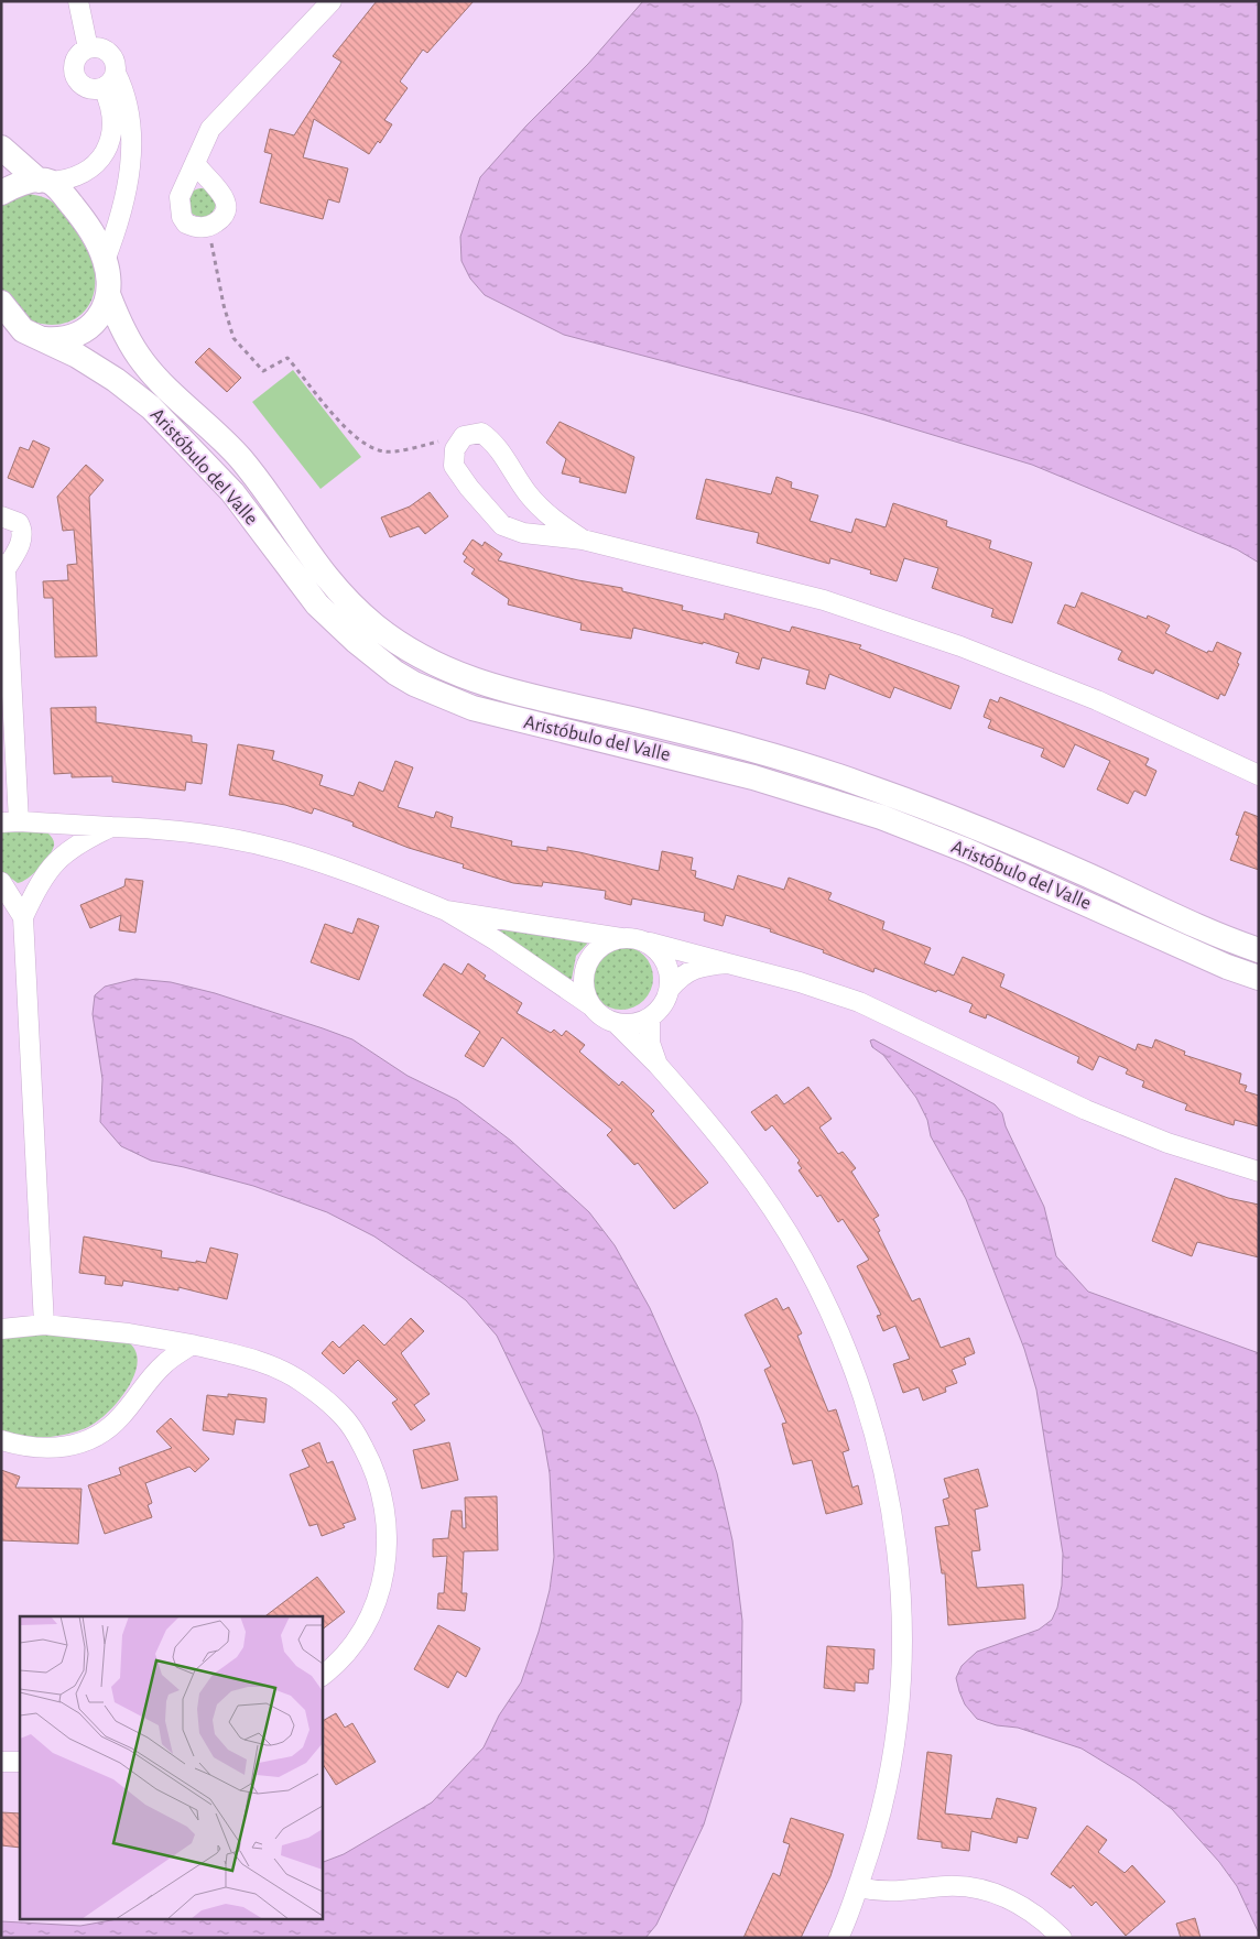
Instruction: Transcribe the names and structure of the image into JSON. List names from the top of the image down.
{
  "streets": {
    "street": ["Aristóbulo del Valle"]
  }
}
